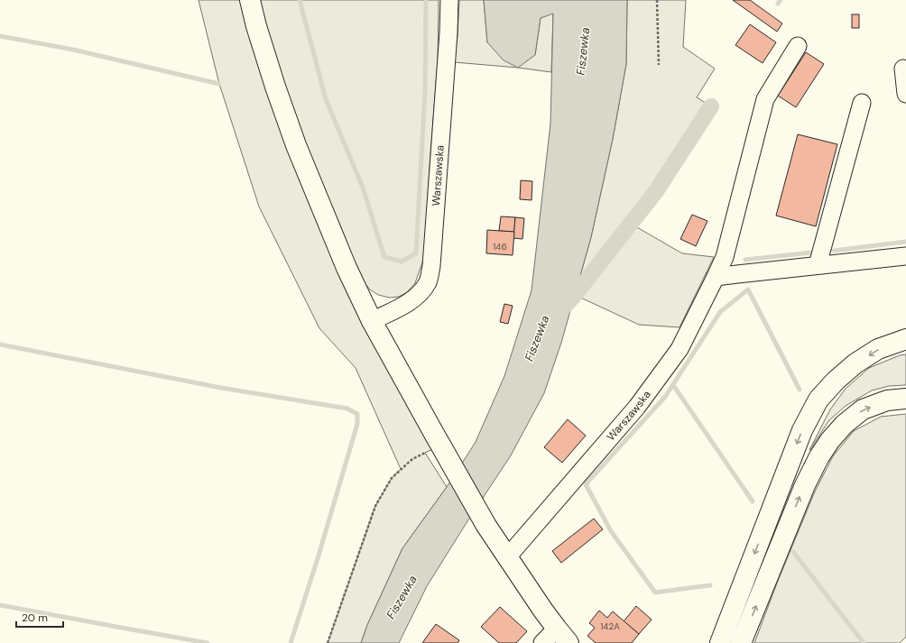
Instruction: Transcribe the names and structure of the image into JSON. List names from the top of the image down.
{
  "streets": {
    "lane": ["Warszawska"]
  },
  "water": ["Fiszewka"],
  "house_numbers": ["146", "142A"],
  "scale_bar": "20 m"
}
